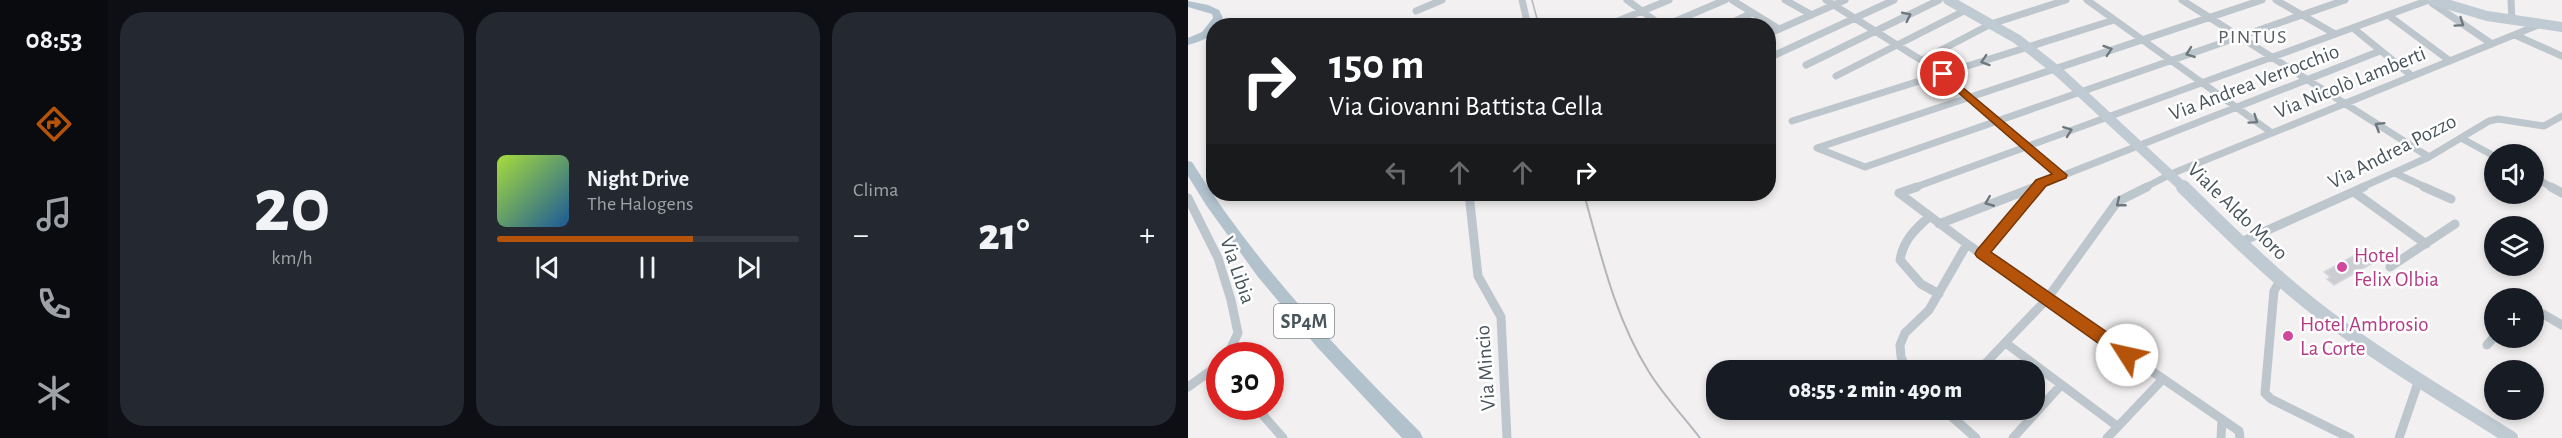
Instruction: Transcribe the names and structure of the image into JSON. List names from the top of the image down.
{
  "streets": {
    "main road": ["Viale Aldo Moro", "SP4M"],
    "street": [
      "Via Andrea Verrocchio",
      "Via Nicolò Lamberti",
      "Via Andrea Pozzo",
      "Via Libia",
      "Via Mincio"
    ]
  },
  "crossings": [
    ["Via Andrea Verrocchio", "Viale Aldo Moro"],
    ["Via Nicolò Lamberti", "Viale Aldo Moro"],
    ["Via Andrea Pozzo", "Viale Aldo Moro"]
  ],
  "districts": ["PINTUS"],
  "places": ["Hotel Felix Olbia", "Hotel Ambrosio La Corte"],
  "page": {
    "tabs": "08:53",
    "tile": [
      ["20", "km/h"],
      "Clima"
    ],
    "turn": ["150 m", "Via Giovanni Battista Cella"],
    "map_buttons": ["+", "−"],
    "song": ["Night Drive", "The Halogens"],
    "heat": ["−", "21°", "+"],
    "limit": "30",
    "trip": "08:55 · 2 min · 490 m"
  }
}
